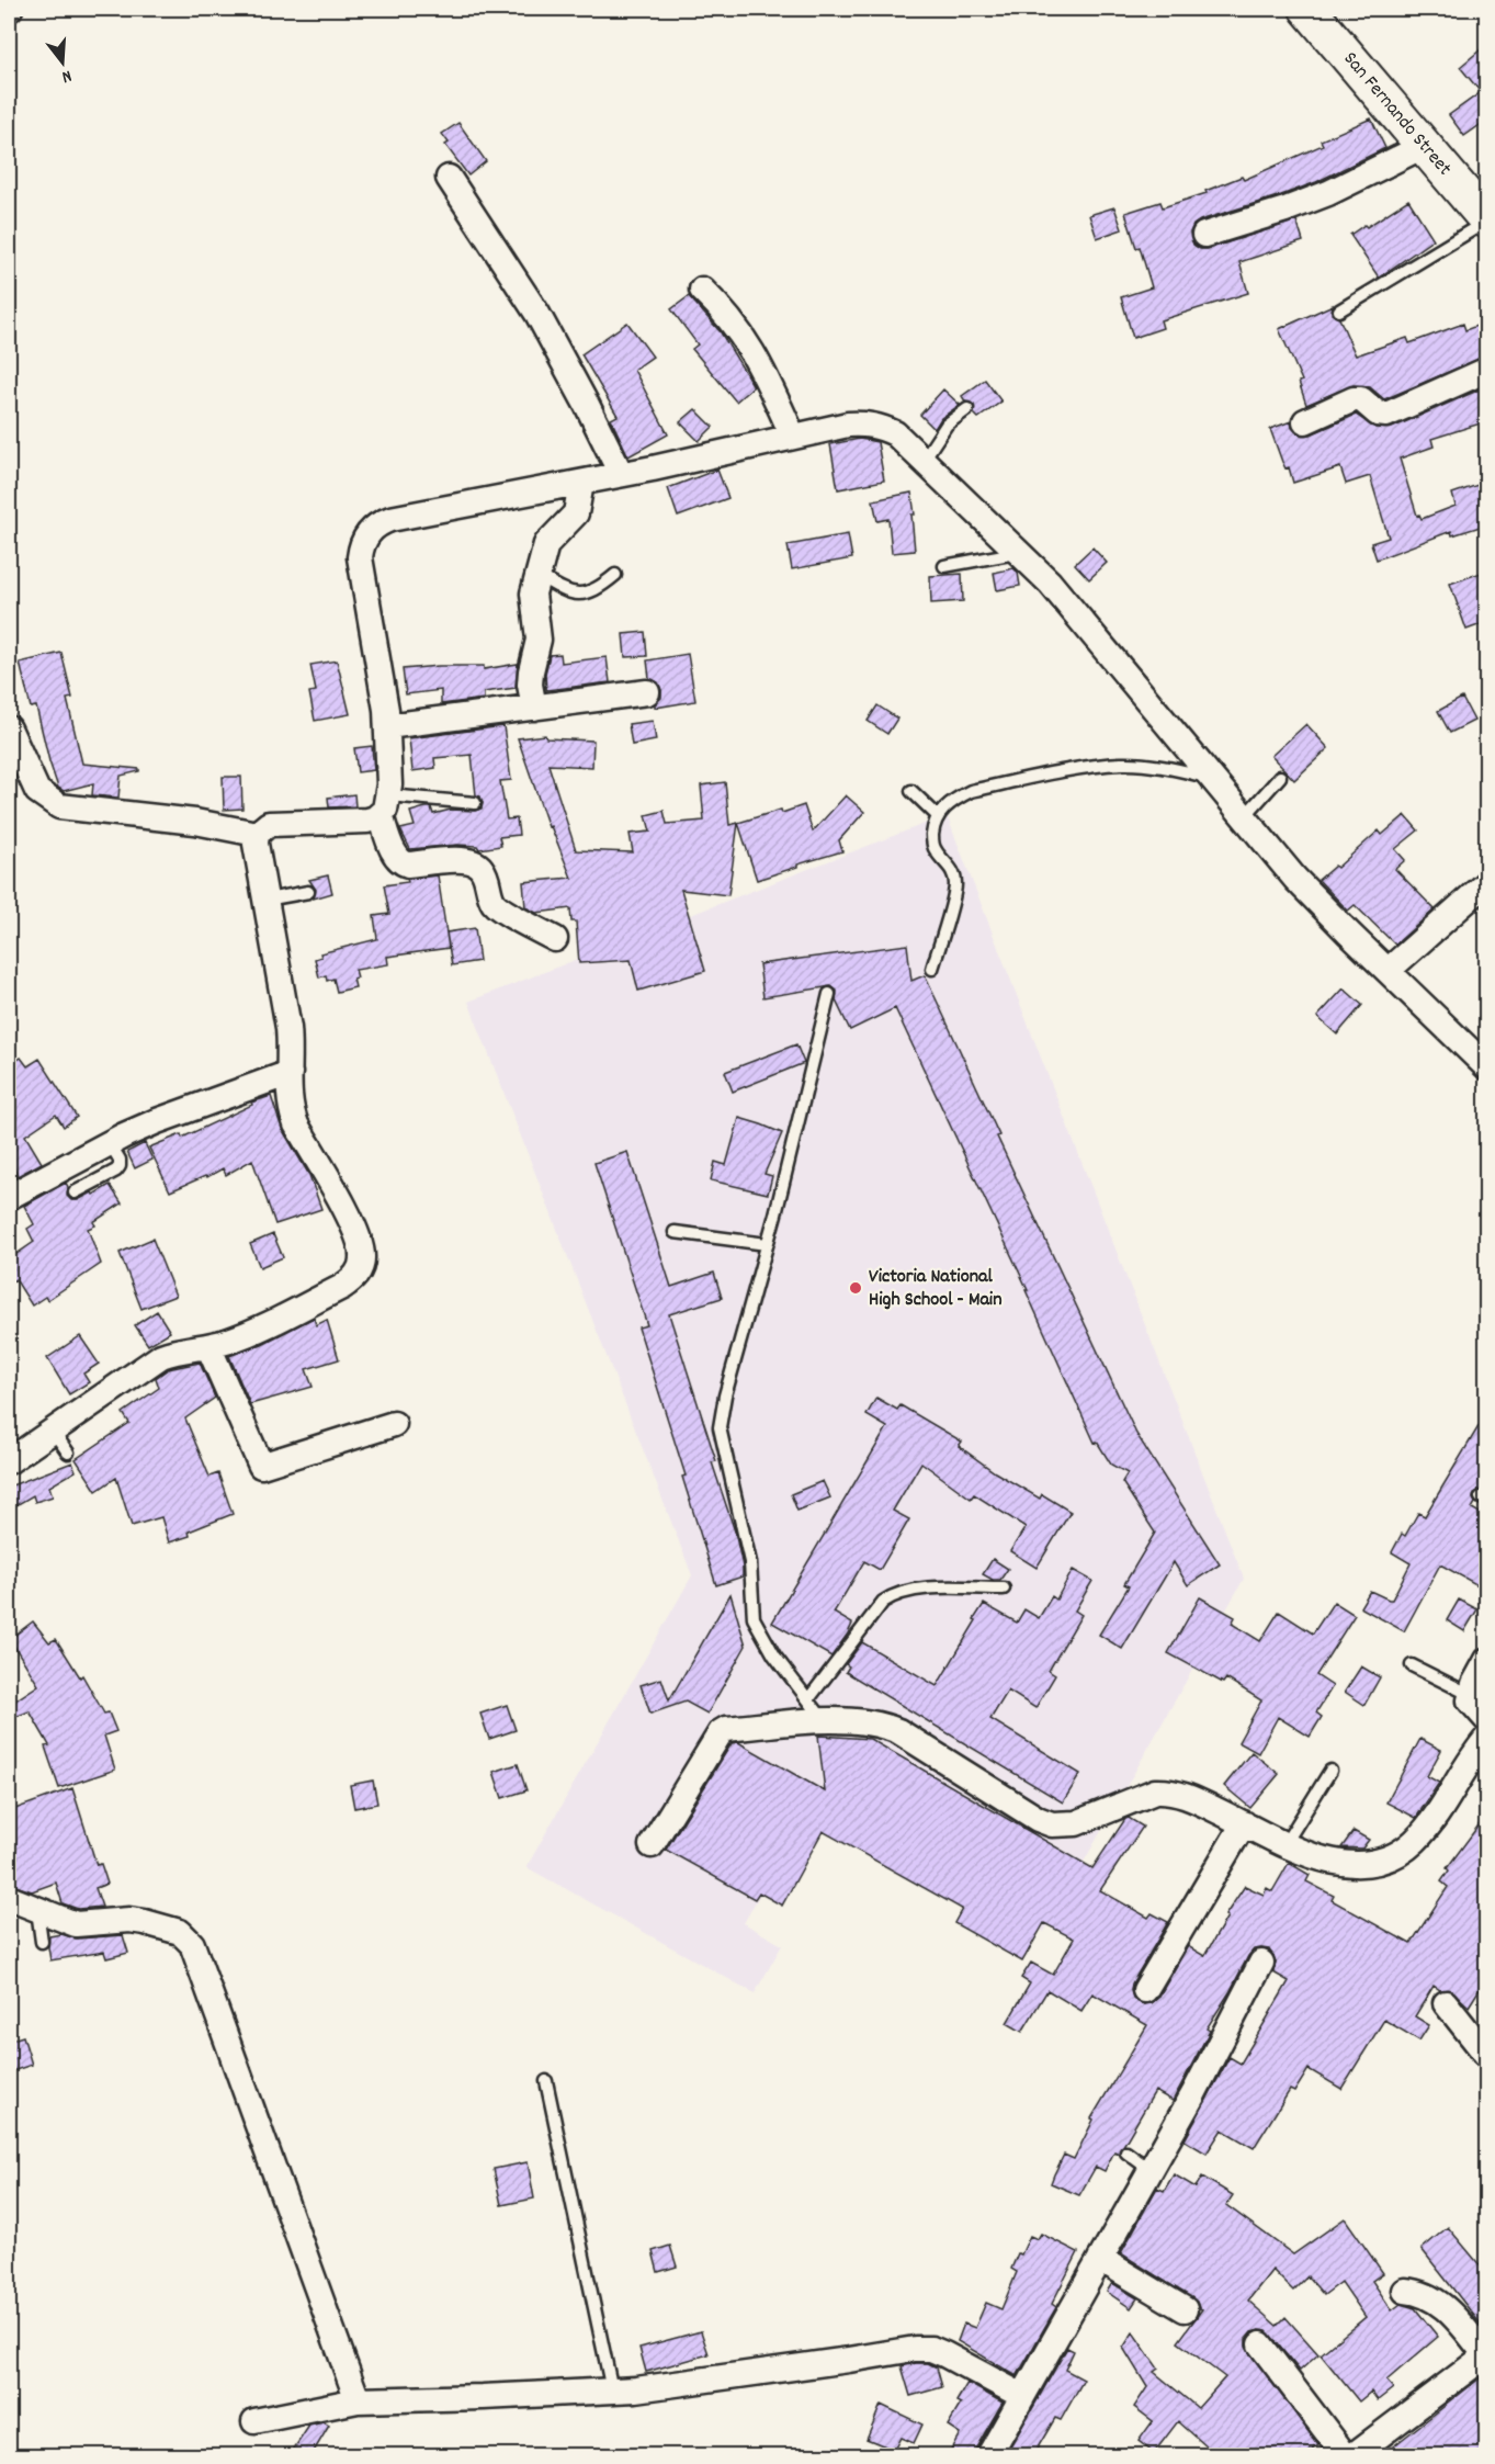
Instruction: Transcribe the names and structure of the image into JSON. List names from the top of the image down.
{
  "streets": {
    "main road": ["San Fernando Street"]
  },
  "places": ["Victoria National High School - Main"],
  "north": "bottom"
}
